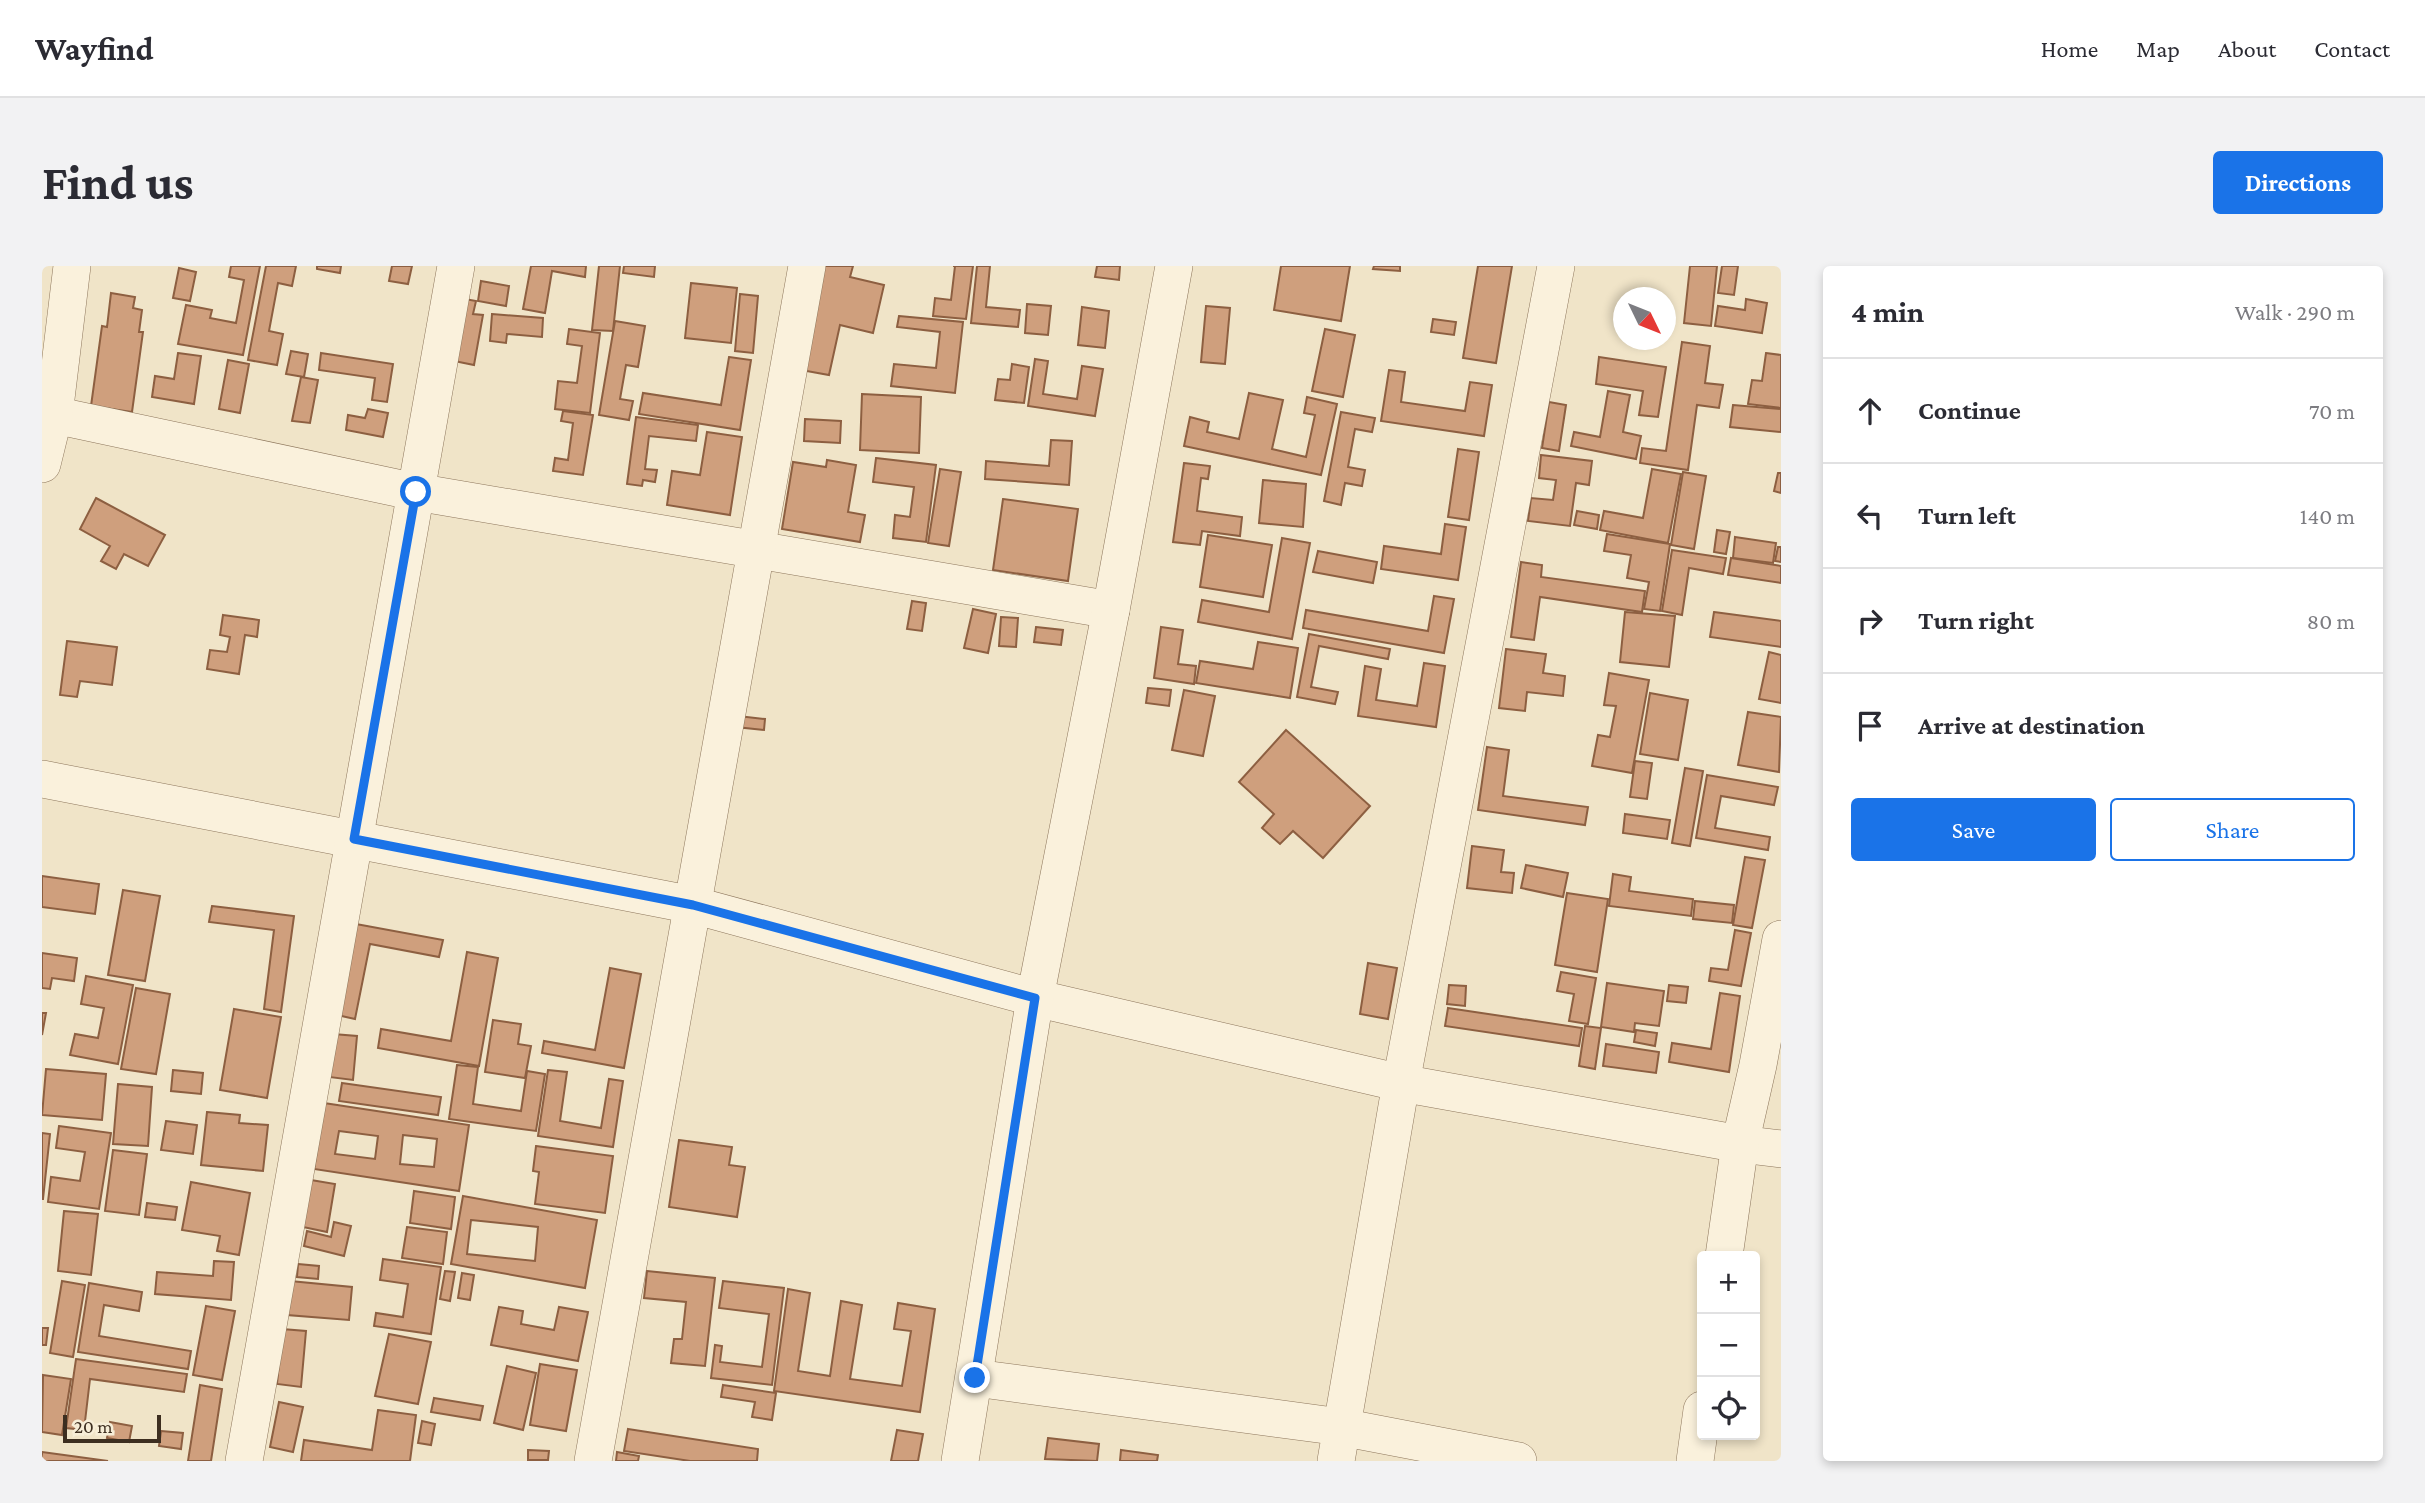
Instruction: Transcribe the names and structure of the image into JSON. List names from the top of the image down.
{
  "scale_bar": "20 m",
  "north": "bottom right",
  "page": {
    "header": "Wayfind",
    "nav": [
      "Home",
      "Map",
      "About",
      "Contact"
    ],
    "buttons": [
      "Directions",
      ["Save", "Share"]
    ],
    "title": "Find us",
    "heading": ["4 min", "Walk · 290 m"],
    "list": [
      ["Continue", "70 m"],
      ["Turn left", "140 m"],
      ["Turn right", "80 m"],
      "Arrive at destination"
    ],
    "map_buttons": ["+", "−"],
    "scale": "20 m"
  }
}
